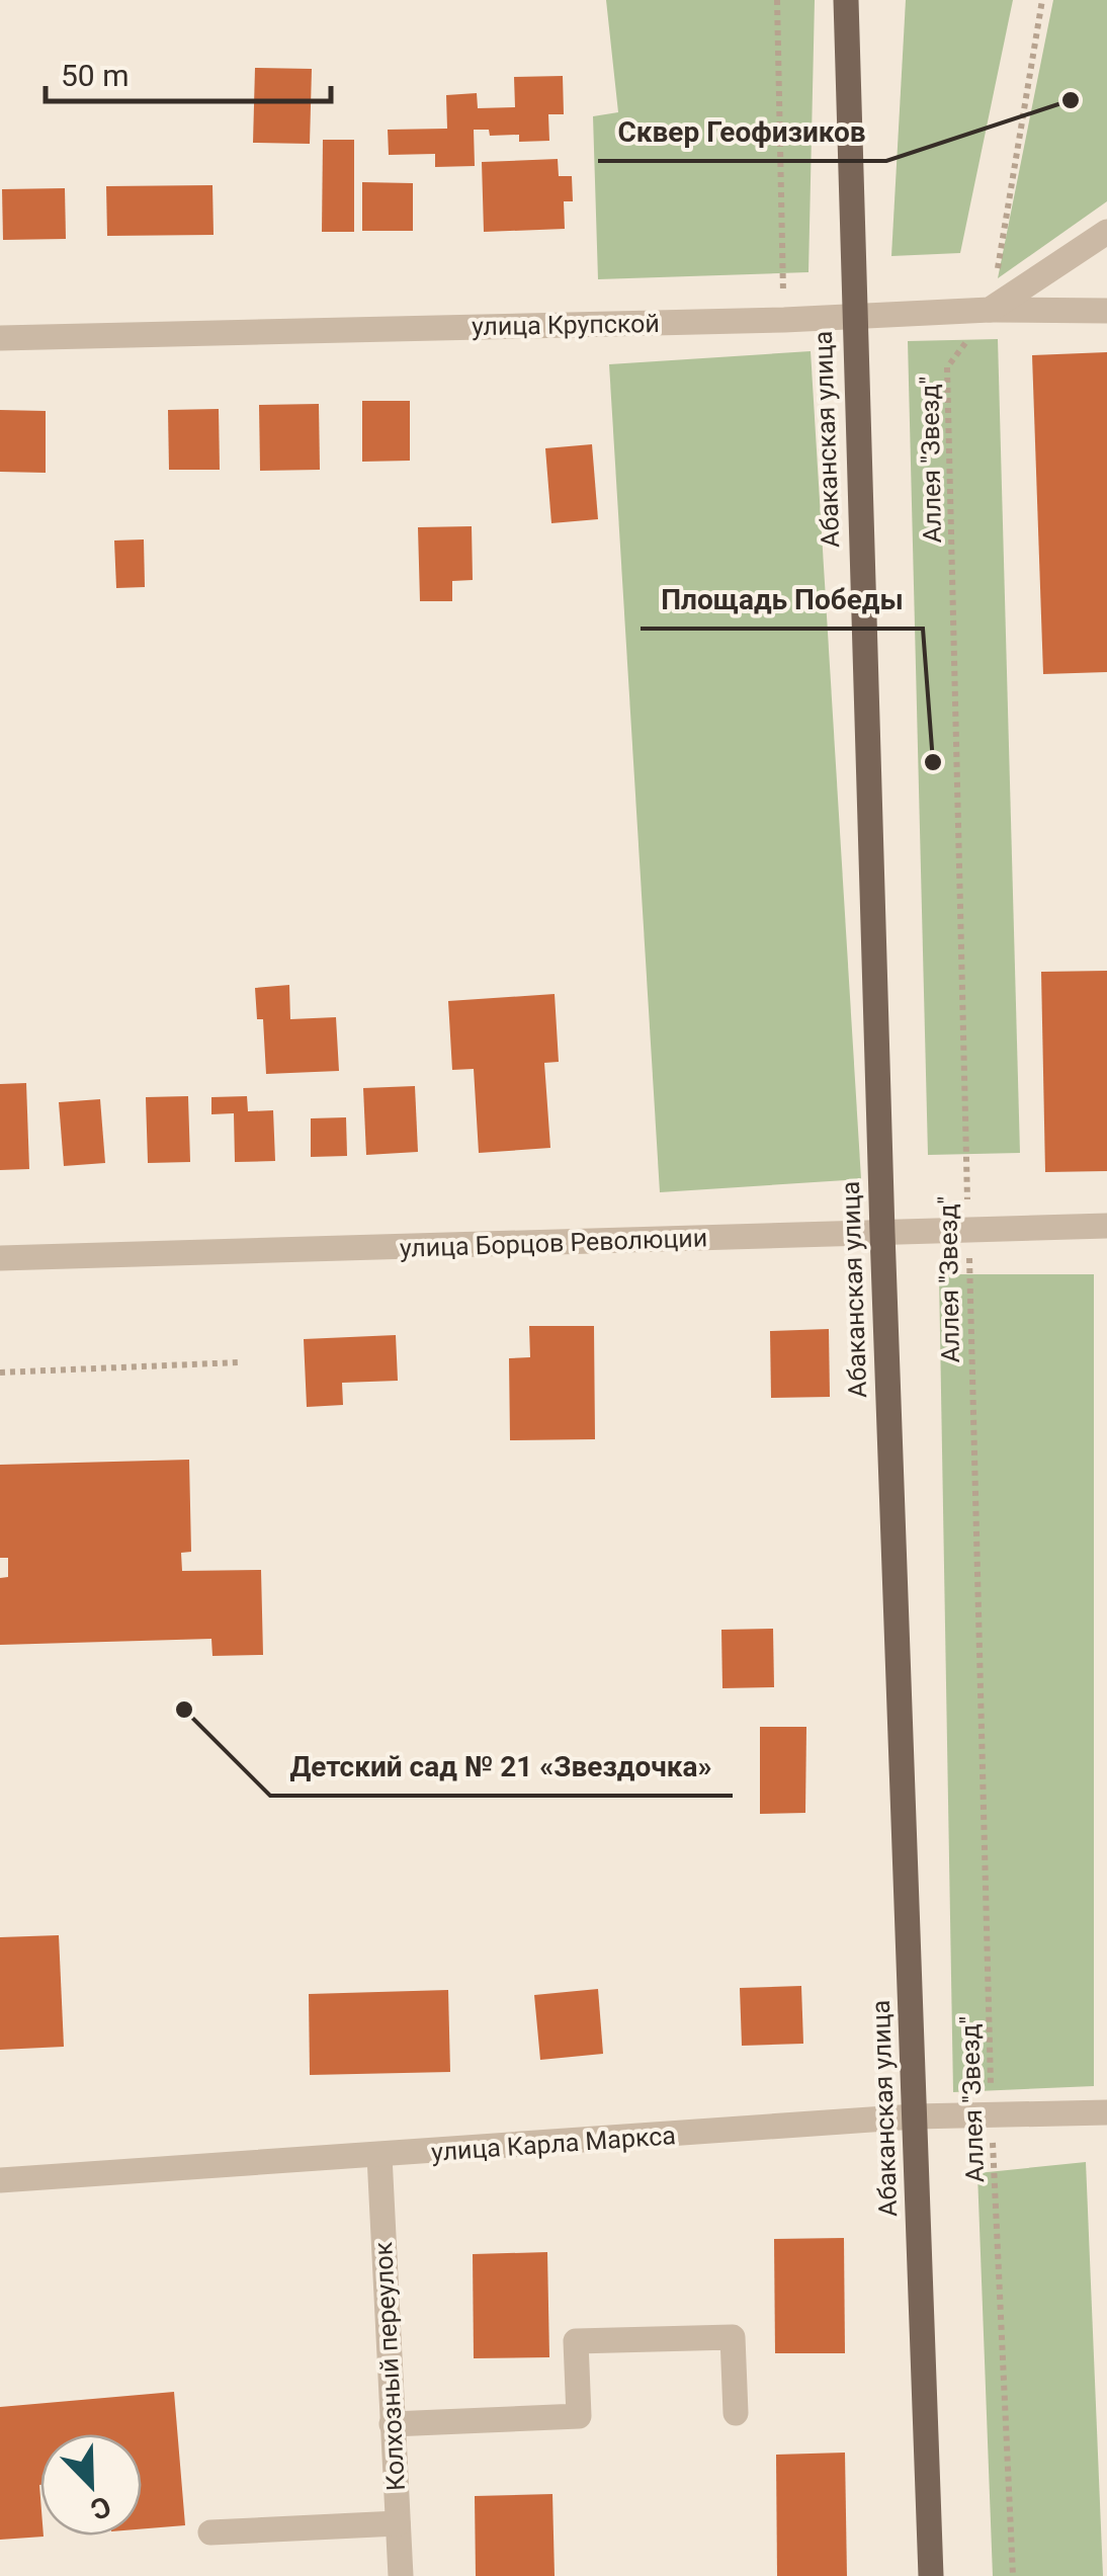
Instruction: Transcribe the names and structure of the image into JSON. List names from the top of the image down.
{
  "streets": {
    "main road": ["Абаканская улица"],
    "street": [
      "улица Крупской",
      "улица Борцов Революции",
      "улица Карла Маркса",
      "Колхозный переулок"
    ],
    "path": ["Аллея \"Звезд\""]
  },
  "crossings": [
    ["улица Крупской", "Абаканская улица"],
    ["улица Крупской", "Аллея \"Звезд\""],
    ["Абаканская улица", "улица Борцов Революции"],
    ["Абаканская улица", "улица Карла Маркса"],
    ["Аллея \"Звезд\"", "улица Борцов Революции"],
    ["Аллея \"Звезд\"", "улица Карла Маркса"],
    ["улица Карла Маркса", "Колхозный переулок"]
  ],
  "places": ["Сквер Геофизиков", "Площадь Победы", "Детский сад № 21 «Звездочка»"],
  "scale_bar": "50 m",
  "north": "bottom right"
}
